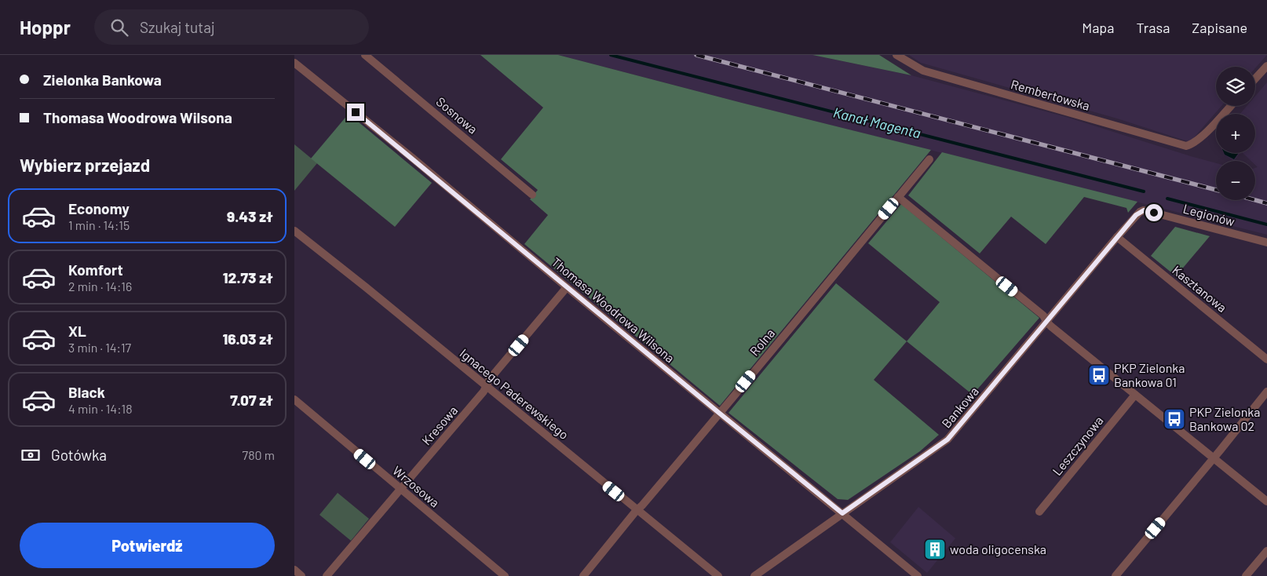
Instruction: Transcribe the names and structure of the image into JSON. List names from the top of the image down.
{
  "streets": {
    "street": [
      "Rembertowska",
      "Sosnowa",
      "Legionów",
      "Kasztanowa",
      "Thomasa Woodrowa Wilsona",
      "Rolna",
      "Ignacego Paderewskiego",
      "Bankowa",
      "Kresowa",
      "Leszczynowa",
      "Wrzosowa"
    ]
  },
  "crossings": [
    ["Legionów", "Bankowa"],
    ["Kasztanowa", "Bankowa"],
    ["Thomasa Woodrowa Wilsona", "Rolna"],
    ["Thomasa Woodrowa Wilsona", "Bankowa"],
    ["Thomasa Woodrowa Wilsona", "Kresowa"],
    ["Rolna", "Ignacego Paderewskiego"],
    ["Ignacego Paderewskiego", "Kresowa"],
    ["Kresowa", "Wrzosowa"]
  ],
  "water": ["Kanał Magenta"],
  "places": {
    "bus stop": ["PKP Zielonka Bankowa 01", "PKP Zielonka Bankowa 02"],
    "building": ["woda oligocenska"]
  },
  "page": {
    "header": "Hoppr",
    "search": "Szukaj tutaj",
    "nav": ["Mapa", "Trasa", "Zapisane"],
    "banner": ["Zielonka Bankowa", "Thomasa Woodrowa Wilsona"],
    "map_buttons": ["+", "−"],
    "heading": "Wybierz przejazd",
    "list": [
      {
        "name": "Economy",
        "note": "1 min · 14:15",
        "value": "9.43 zł"
      },
      {
        "name": "Komfort",
        "note": "2 min · 14:16",
        "value": "12.73 zł"
      },
      {
        "name": "XL",
        "note": "3 min · 14:17",
        "value": "16.03 zł"
      },
      {
        "name": "Black",
        "note": "4 min · 14:18",
        "value": "7.07 zł"
      }
    ],
    "pay": ["Gotówka", "780 m"],
    "buttons": "Potwierdź"
  }
}
